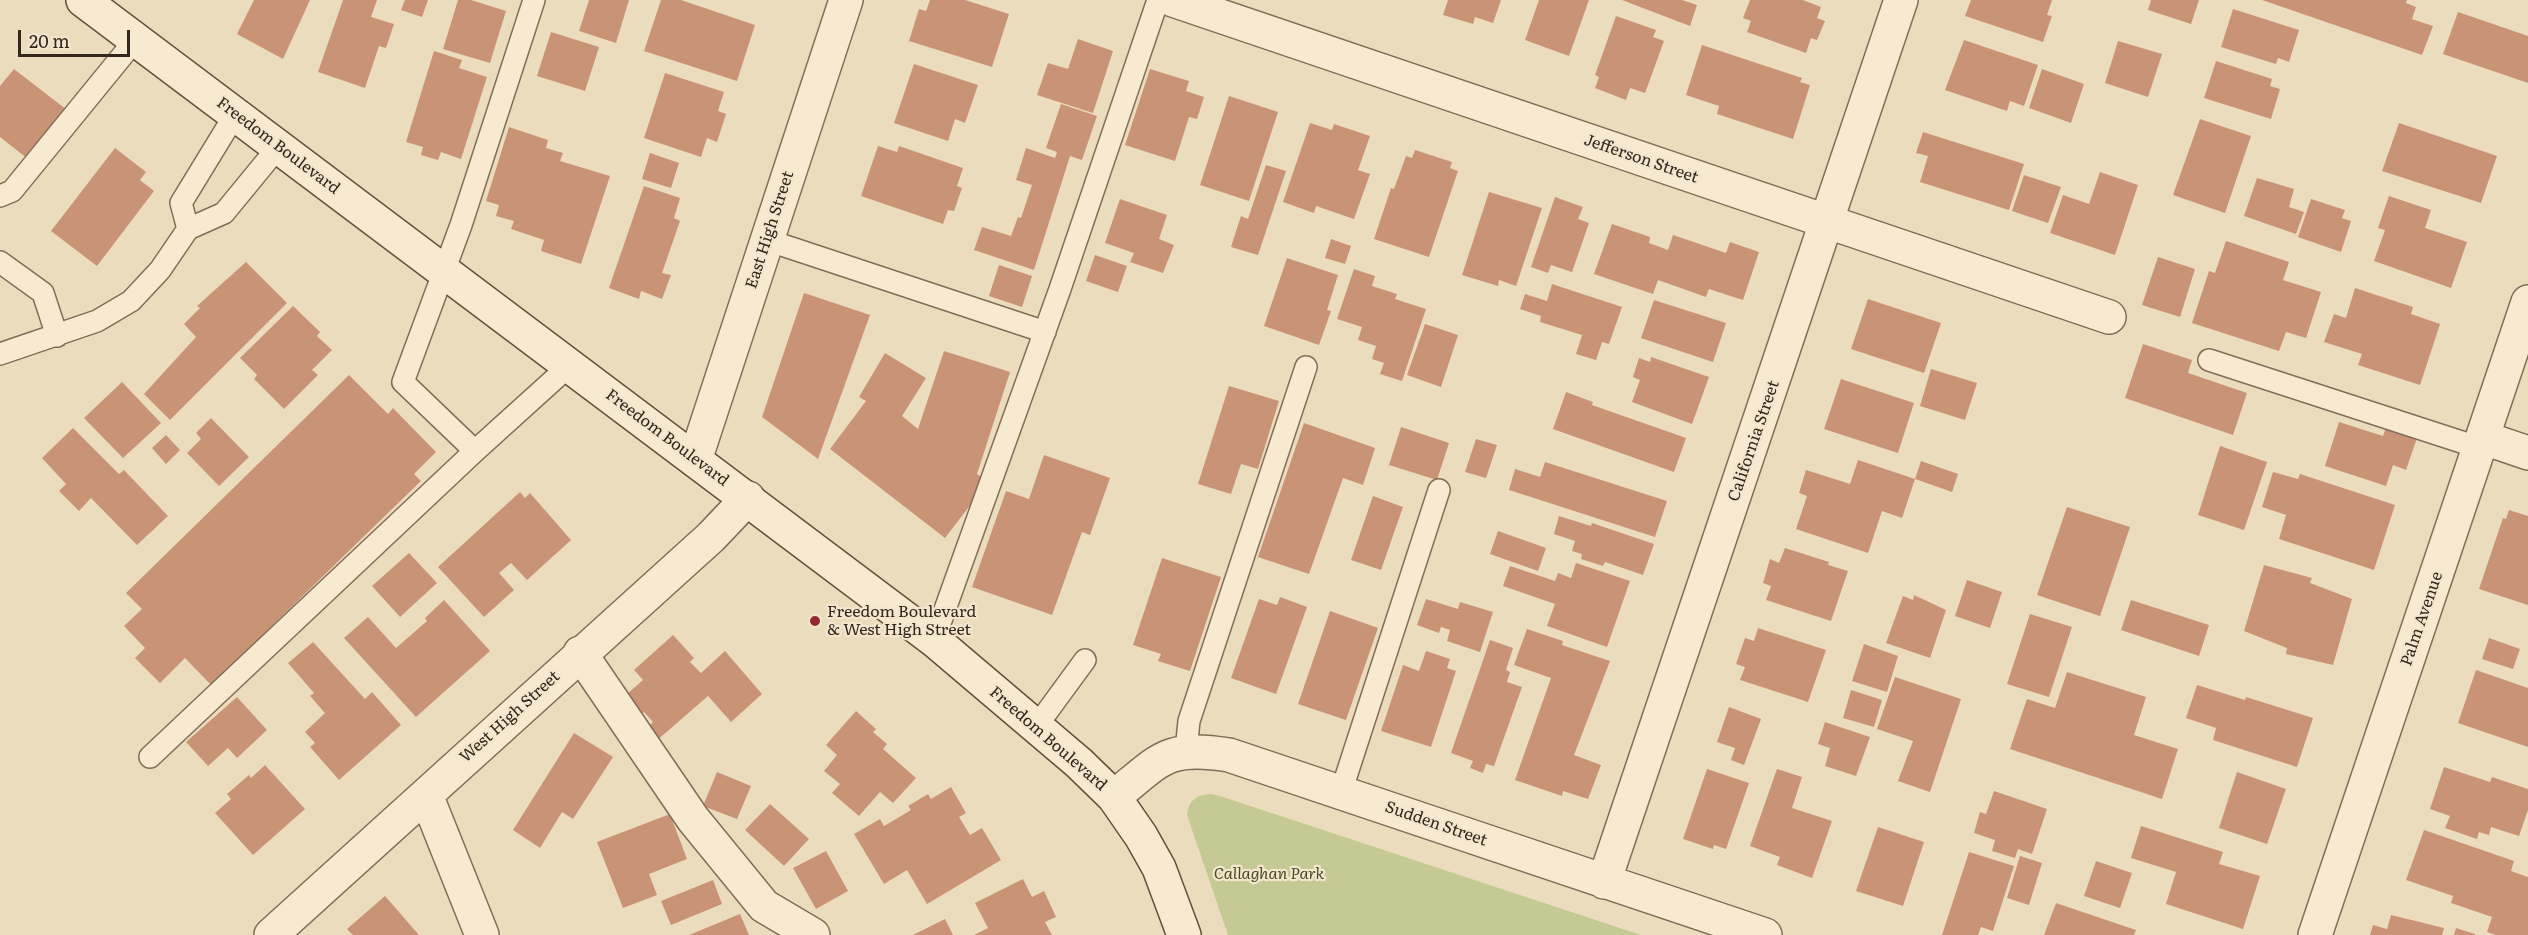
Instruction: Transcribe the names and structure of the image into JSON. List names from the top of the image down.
{
  "streets": {
    "street": [
      "Freedom Boulevard",
      "Jefferson Street",
      "East High Street",
      "California Street",
      "Palm Avenue",
      "West High Street",
      "Sudden Street"
    ]
  },
  "crossings": [
    ["Freedom Boulevard", "East High Street"],
    ["Freedom Boulevard", "West High Street"],
    ["Freedom Boulevard", "Sudden Street"],
    ["Jefferson Street", "California Street"],
    ["California Street", "Sudden Street"]
  ],
  "parks": ["Callaghan Park"],
  "places": ["Freedom Boulevard & West High Street"],
  "scale_bar": "20 m"
}
